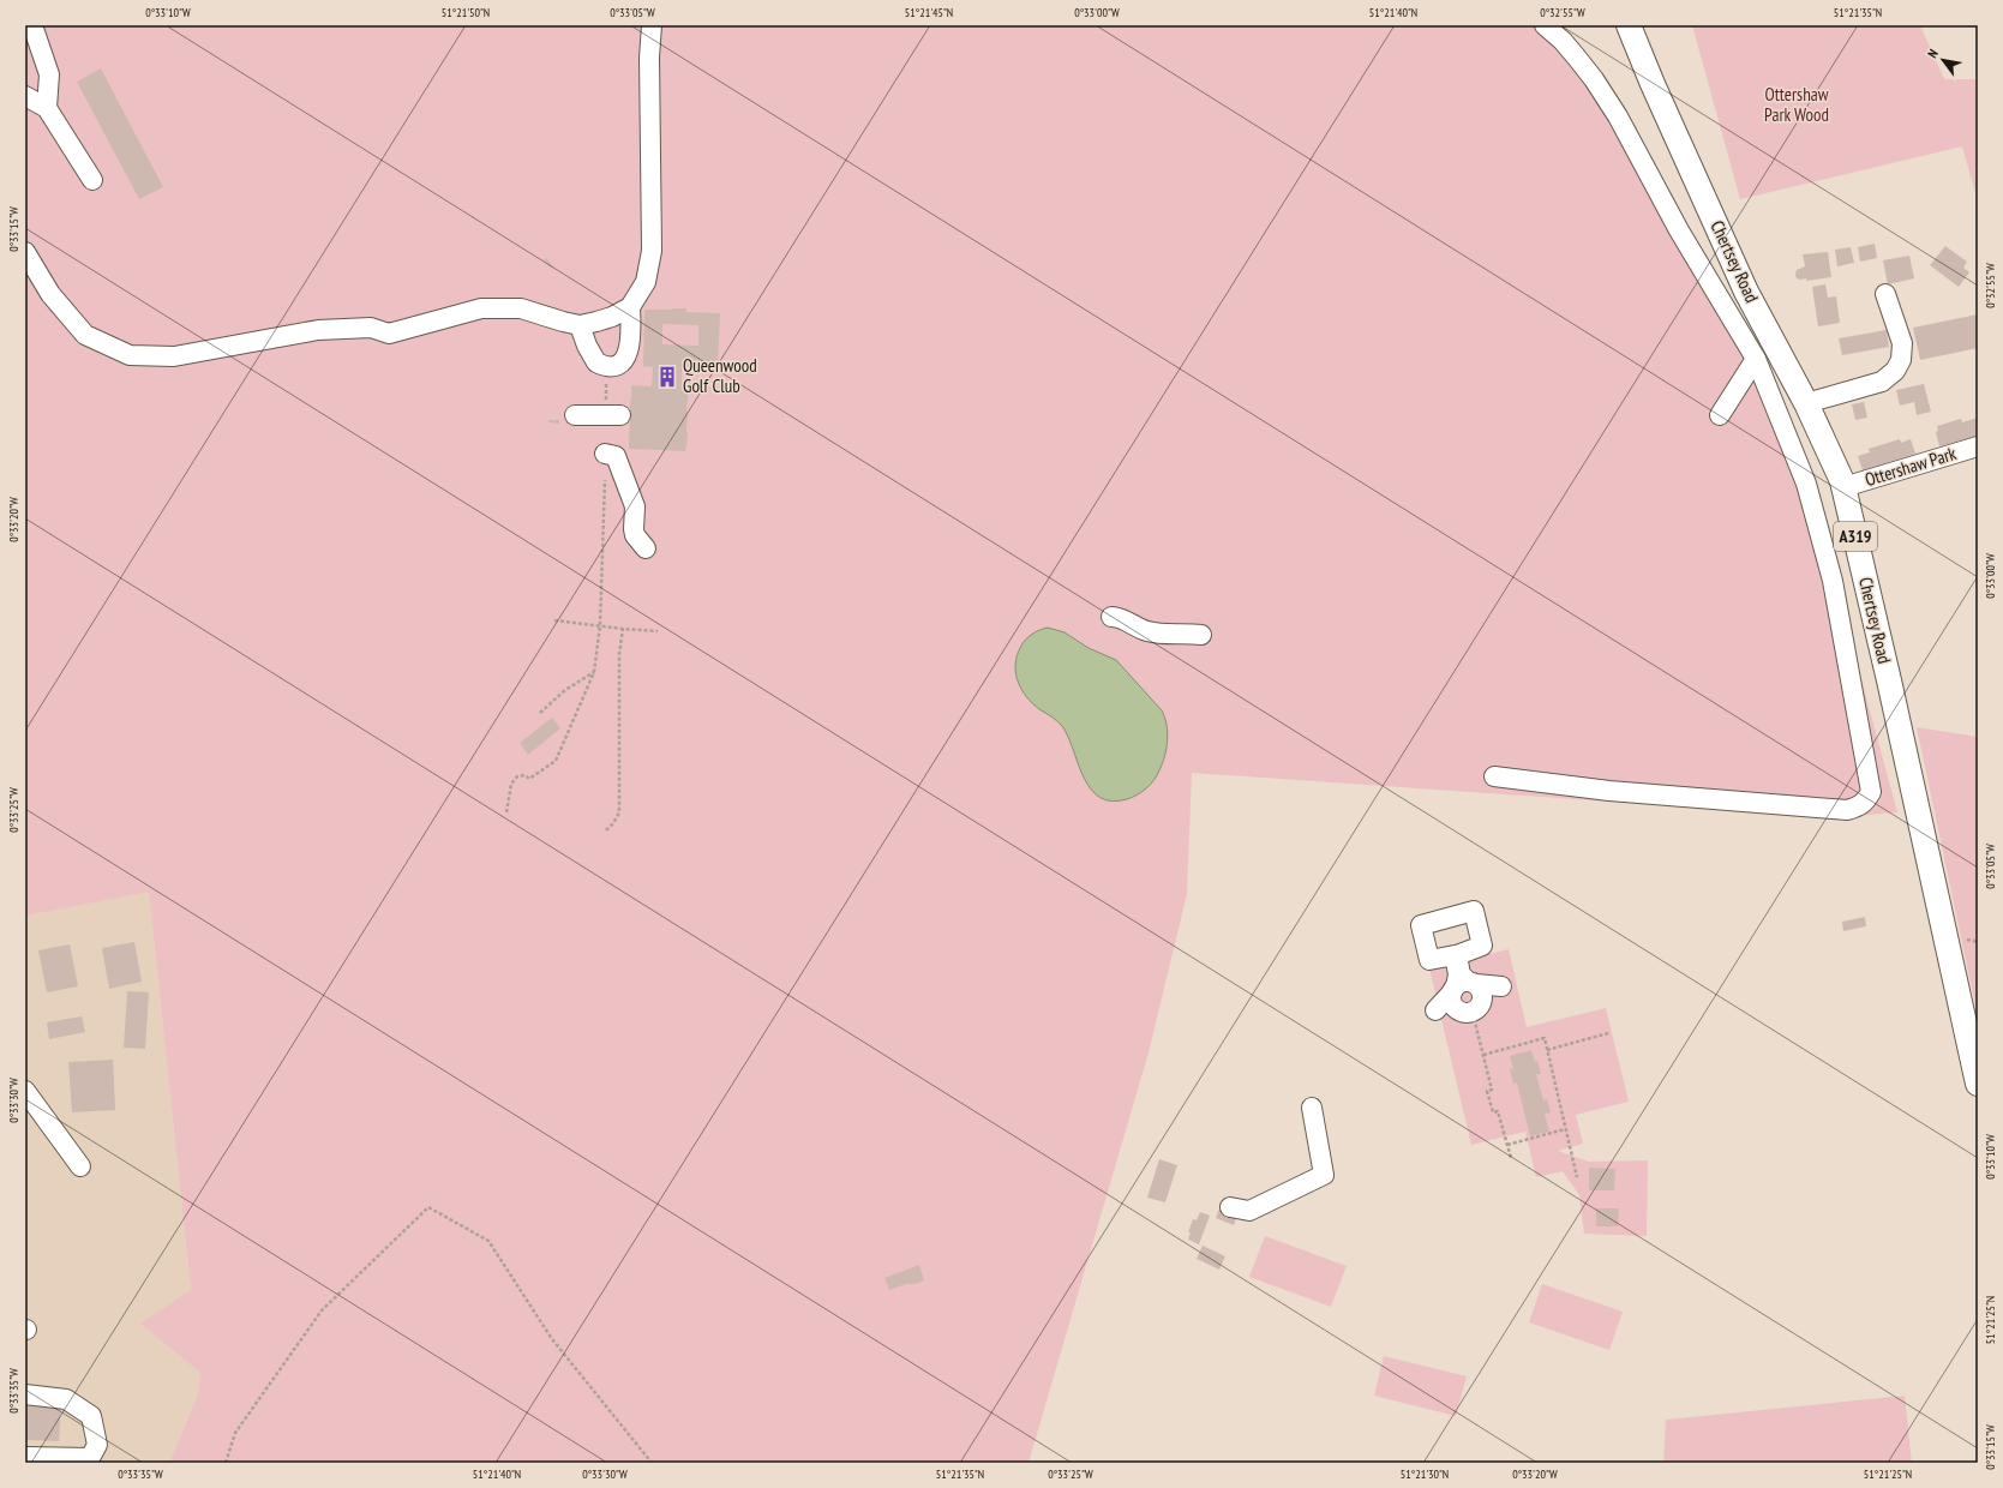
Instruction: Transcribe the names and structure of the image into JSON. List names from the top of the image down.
{
  "streets": {
    "main road": ["Chertsey Road", "A319"],
    "street": ["Ottershaw Park"]
  },
  "crossings": [
    ["Chertsey Road", "Ottershaw Park"]
  ],
  "parks": ["Ottershaw Park Wood"],
  "places": {
    "building": ["Queenwood Golf Club"]
  },
  "north": "top left",
  "coordinates": [
    "0°33'10\"W",
    "51°21'50\"N",
    "0°33'05\"W",
    "51°21'45\"N",
    "0°33'00\"W",
    "51°21'40\"N",
    "0°32'55\"W",
    "51°21'35\"N",
    "0°33'15\"W",
    "0°33'20\"W",
    "0°33'25\"W",
    "0°33'30\"W",
    "51°21'25\"N",
    "0°33'35\"W",
    "51°21'30\"N"
  ]
}
